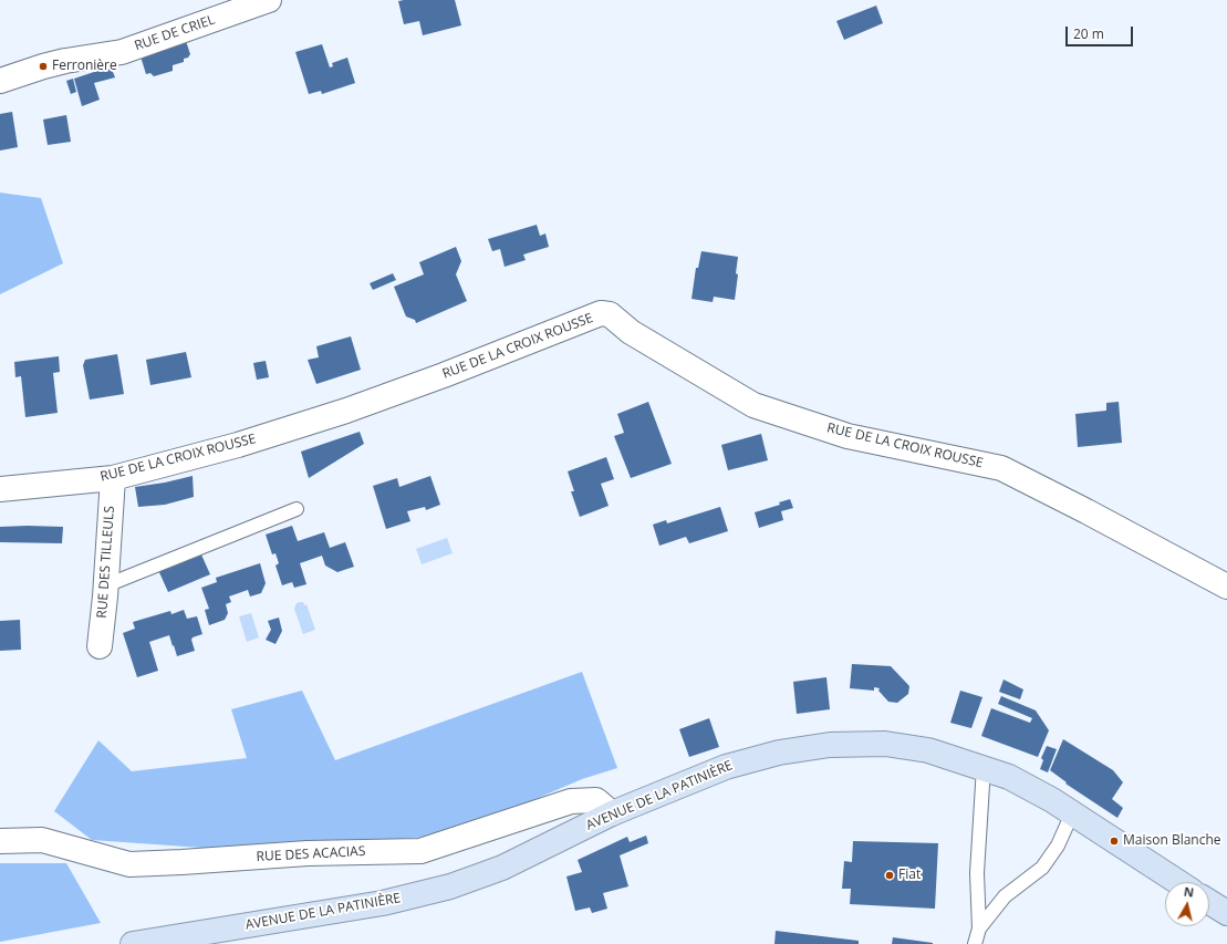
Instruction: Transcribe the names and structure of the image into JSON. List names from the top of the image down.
{
  "streets": {
    "main road": ["AVENUE DE LA PATINIÈRE"],
    "street": [
      "RUE DE CRIEL",
      "RUE DE LA CROIX ROUSSE",
      "RUE DES TILLEULS",
      "RUE DES ACACIAS"
    ]
  },
  "crossings": [
    ["RUE DE LA CROIX ROUSSE", "RUE DES TILLEULS"],
    ["AVENUE DE LA PATINIÈRE", "RUE DES ACACIAS"]
  ],
  "places": ["Ferronière", "Maison Blanche", "Fiat"],
  "scale_bar": "20 m",
  "north": "top"
}
